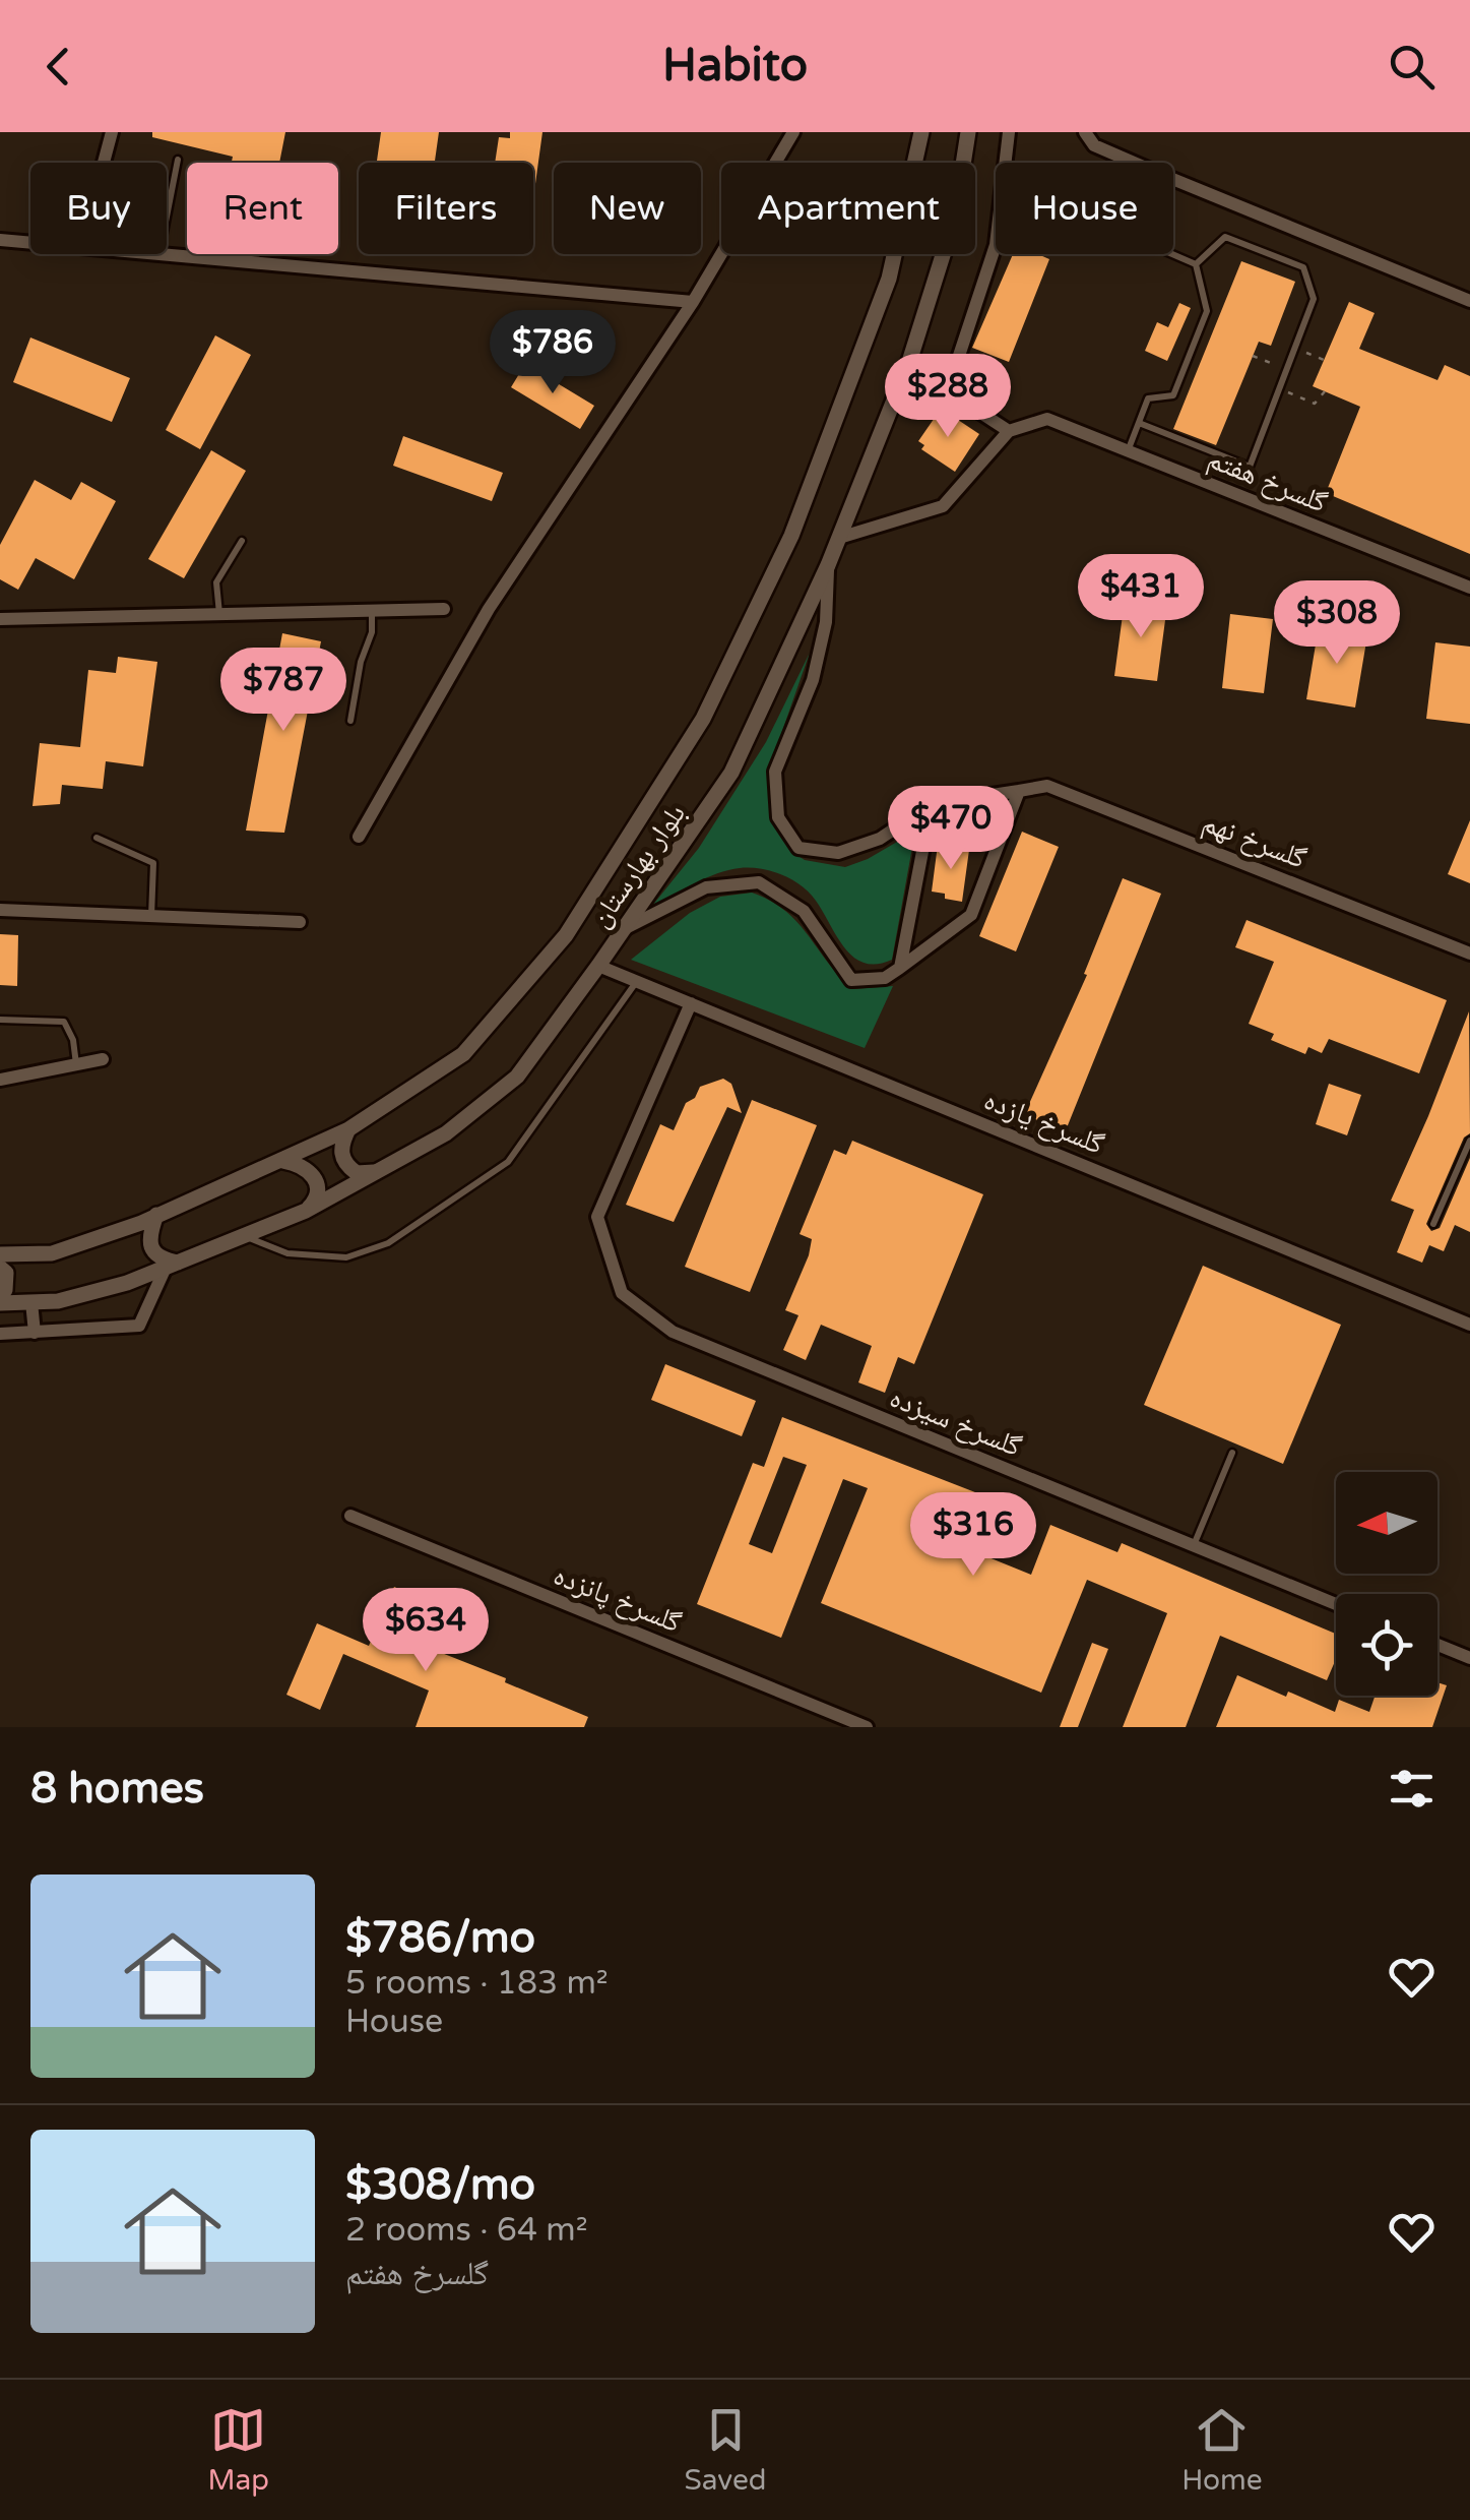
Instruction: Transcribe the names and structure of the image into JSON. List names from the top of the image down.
{
  "streets": {
    "street": [
      "گلسرخ هفتم",
      "گلسرخ نهم",
      "بلوار بهارستان",
      "گلسرخ یازده",
      "گلسرخ سیزده",
      "گلسرخ پانزده"
    ]
  },
  "crossings": [
    ["بلوار بهارستان", "گلسرخ یازده"],
    ["گلسرخ یازده", "گلسرخ سیزده"]
  ],
  "north": "left",
  "page": {
    "header": "Habito",
    "chip": [
      "Buy",
      "Rent",
      "Filters",
      "New",
      "Apartment",
      "House"
    ],
    "price": [
      "$786",
      "$288",
      "$431",
      "$308",
      "$787",
      "$470",
      "$316",
      "$634"
    ],
    "heading": "8 homes",
    "list": [
      {
        "name": "$786/mo",
        "note": "5 rooms · 183 m² · House"
      },
      {
        "name": "$308/mo",
        "note": "2 rooms · 64 m² · گلسرخ هفتم"
      }
    ],
    "tabs": ["Map", "Saved", "Home"]
  }
}
